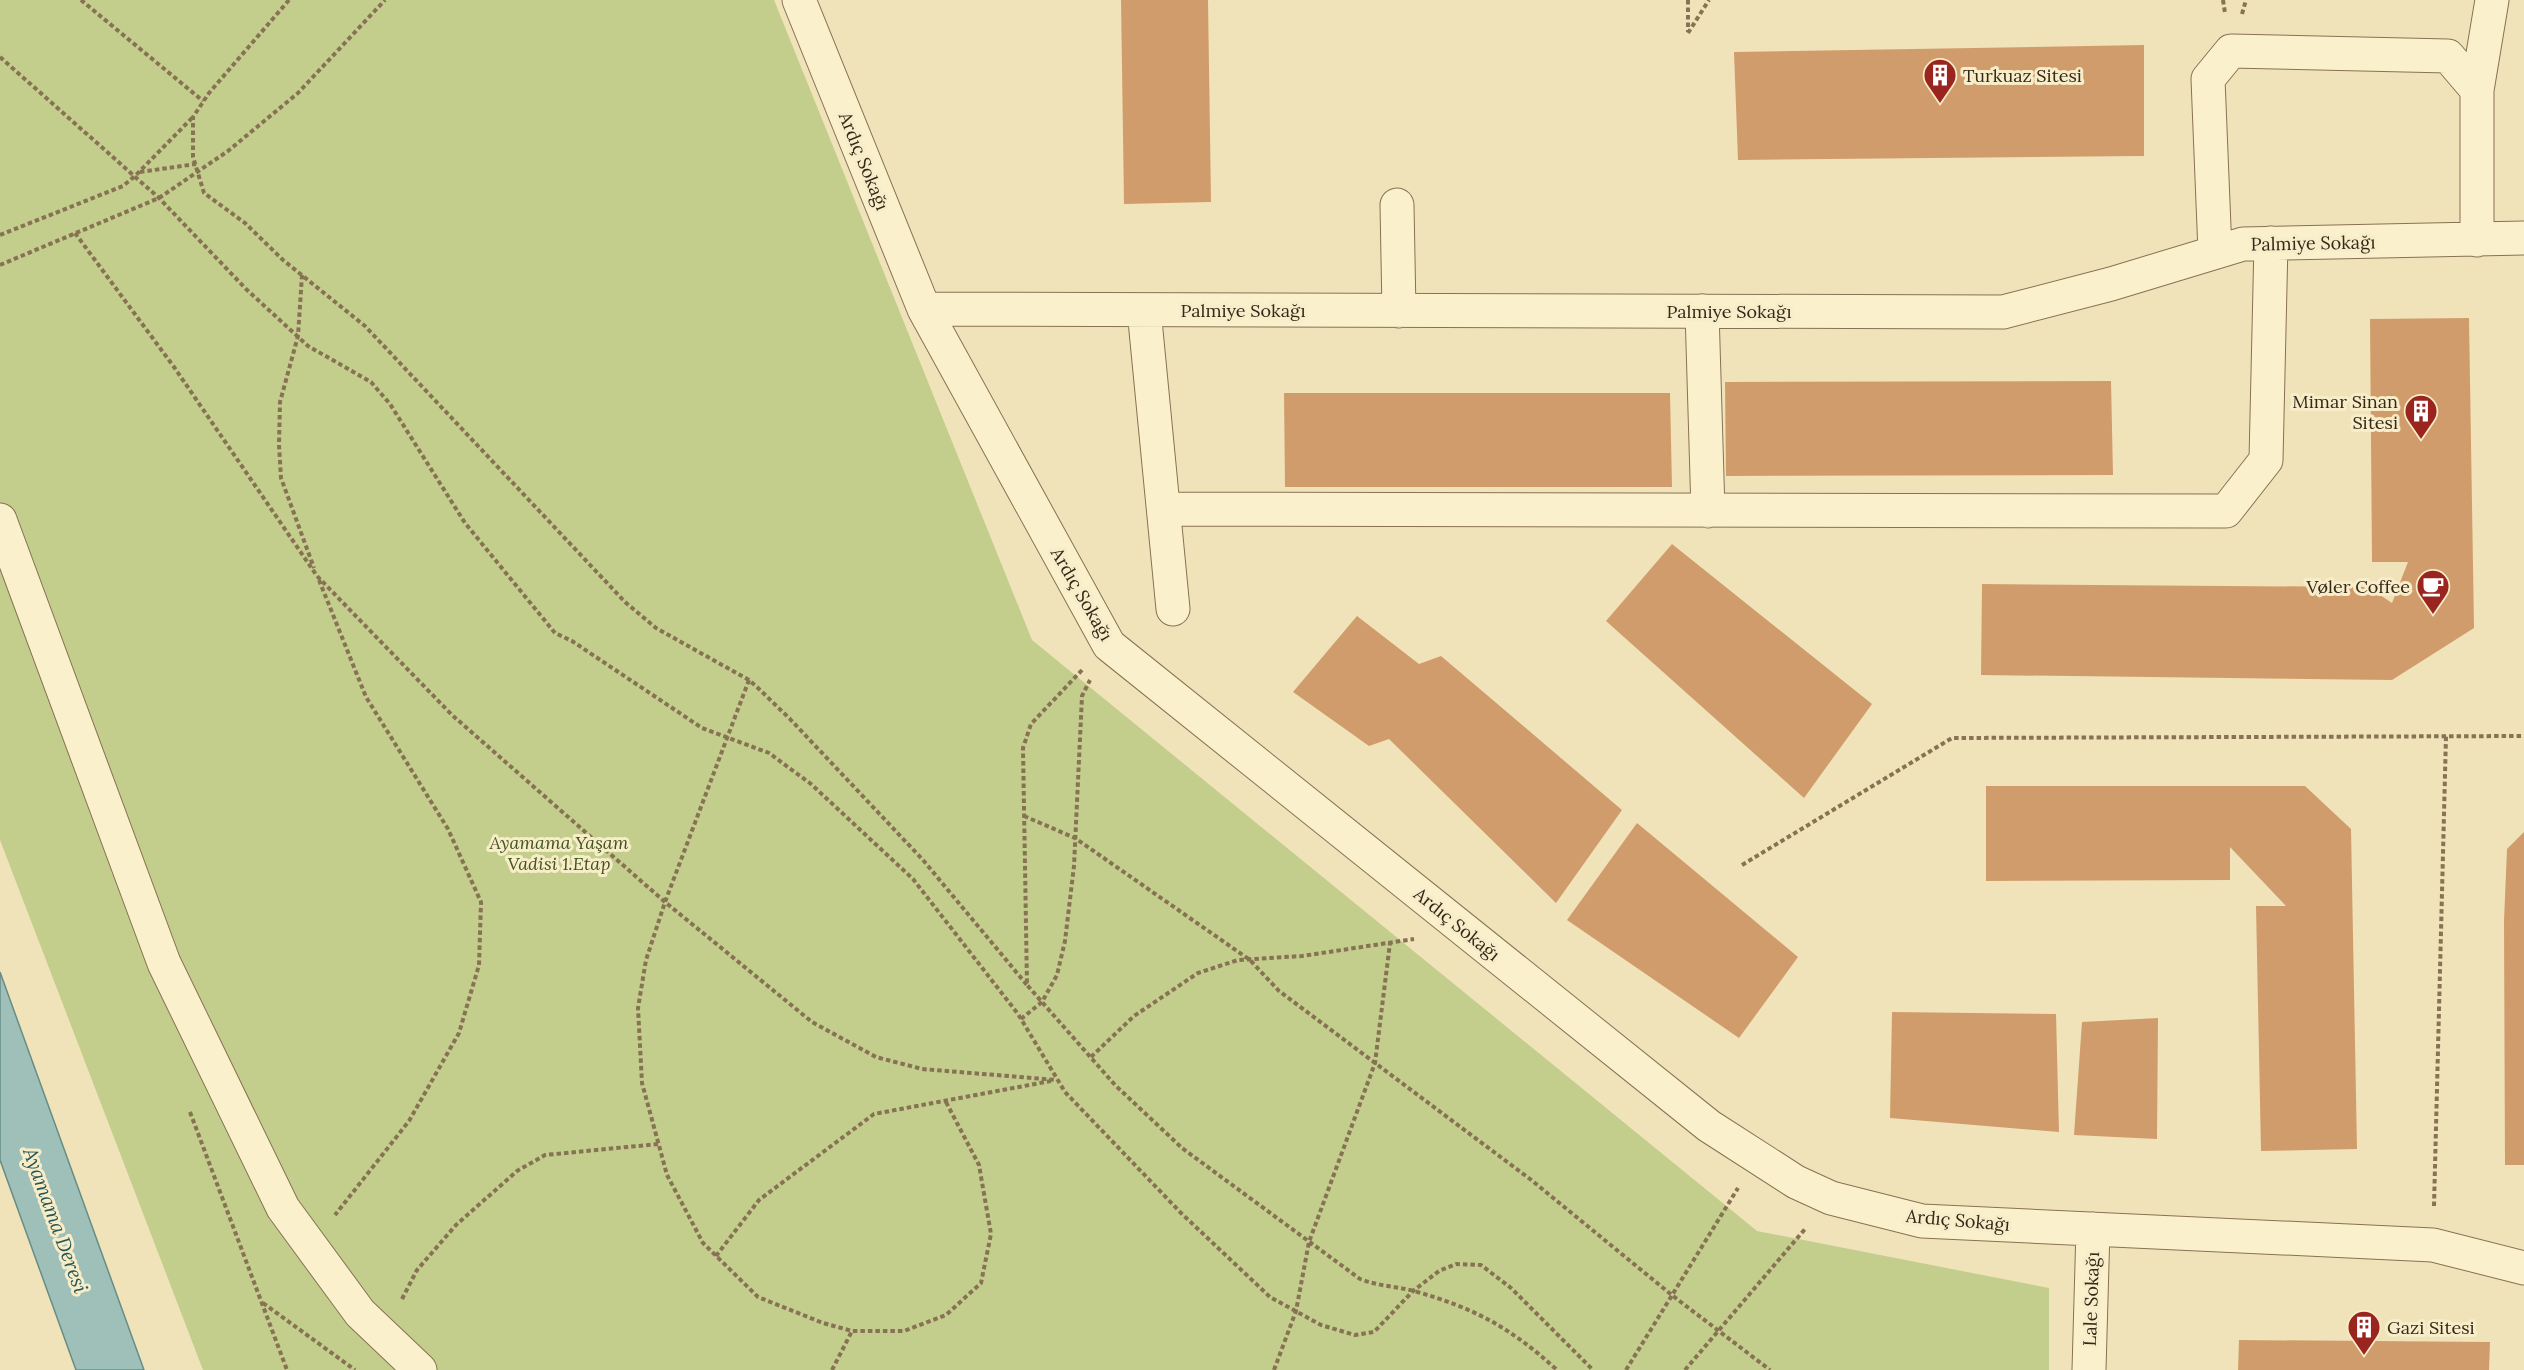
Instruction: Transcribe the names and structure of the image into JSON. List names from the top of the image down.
{
  "streets": {
    "street": ["Ardıç Sokağı", "Palmiye Sokağı", "Lale Sokağı"]
  },
  "crossings": [
    ["Ardıç Sokağı", "Palmiye Sokağı"],
    ["Ardıç Sokağı", "Lale Sokağı"]
  ],
  "water": ["Ayamama Deresi"],
  "parks": ["Ayamama Yaşam Vadisi 1.Etap"],
  "places": {
    "building": ["Turkuaz Sitesi", "Mimar Sinan Sitesi", "Gazi Sitesi"],
    "cafe": ["Vøler Coffee"]
  }
}
